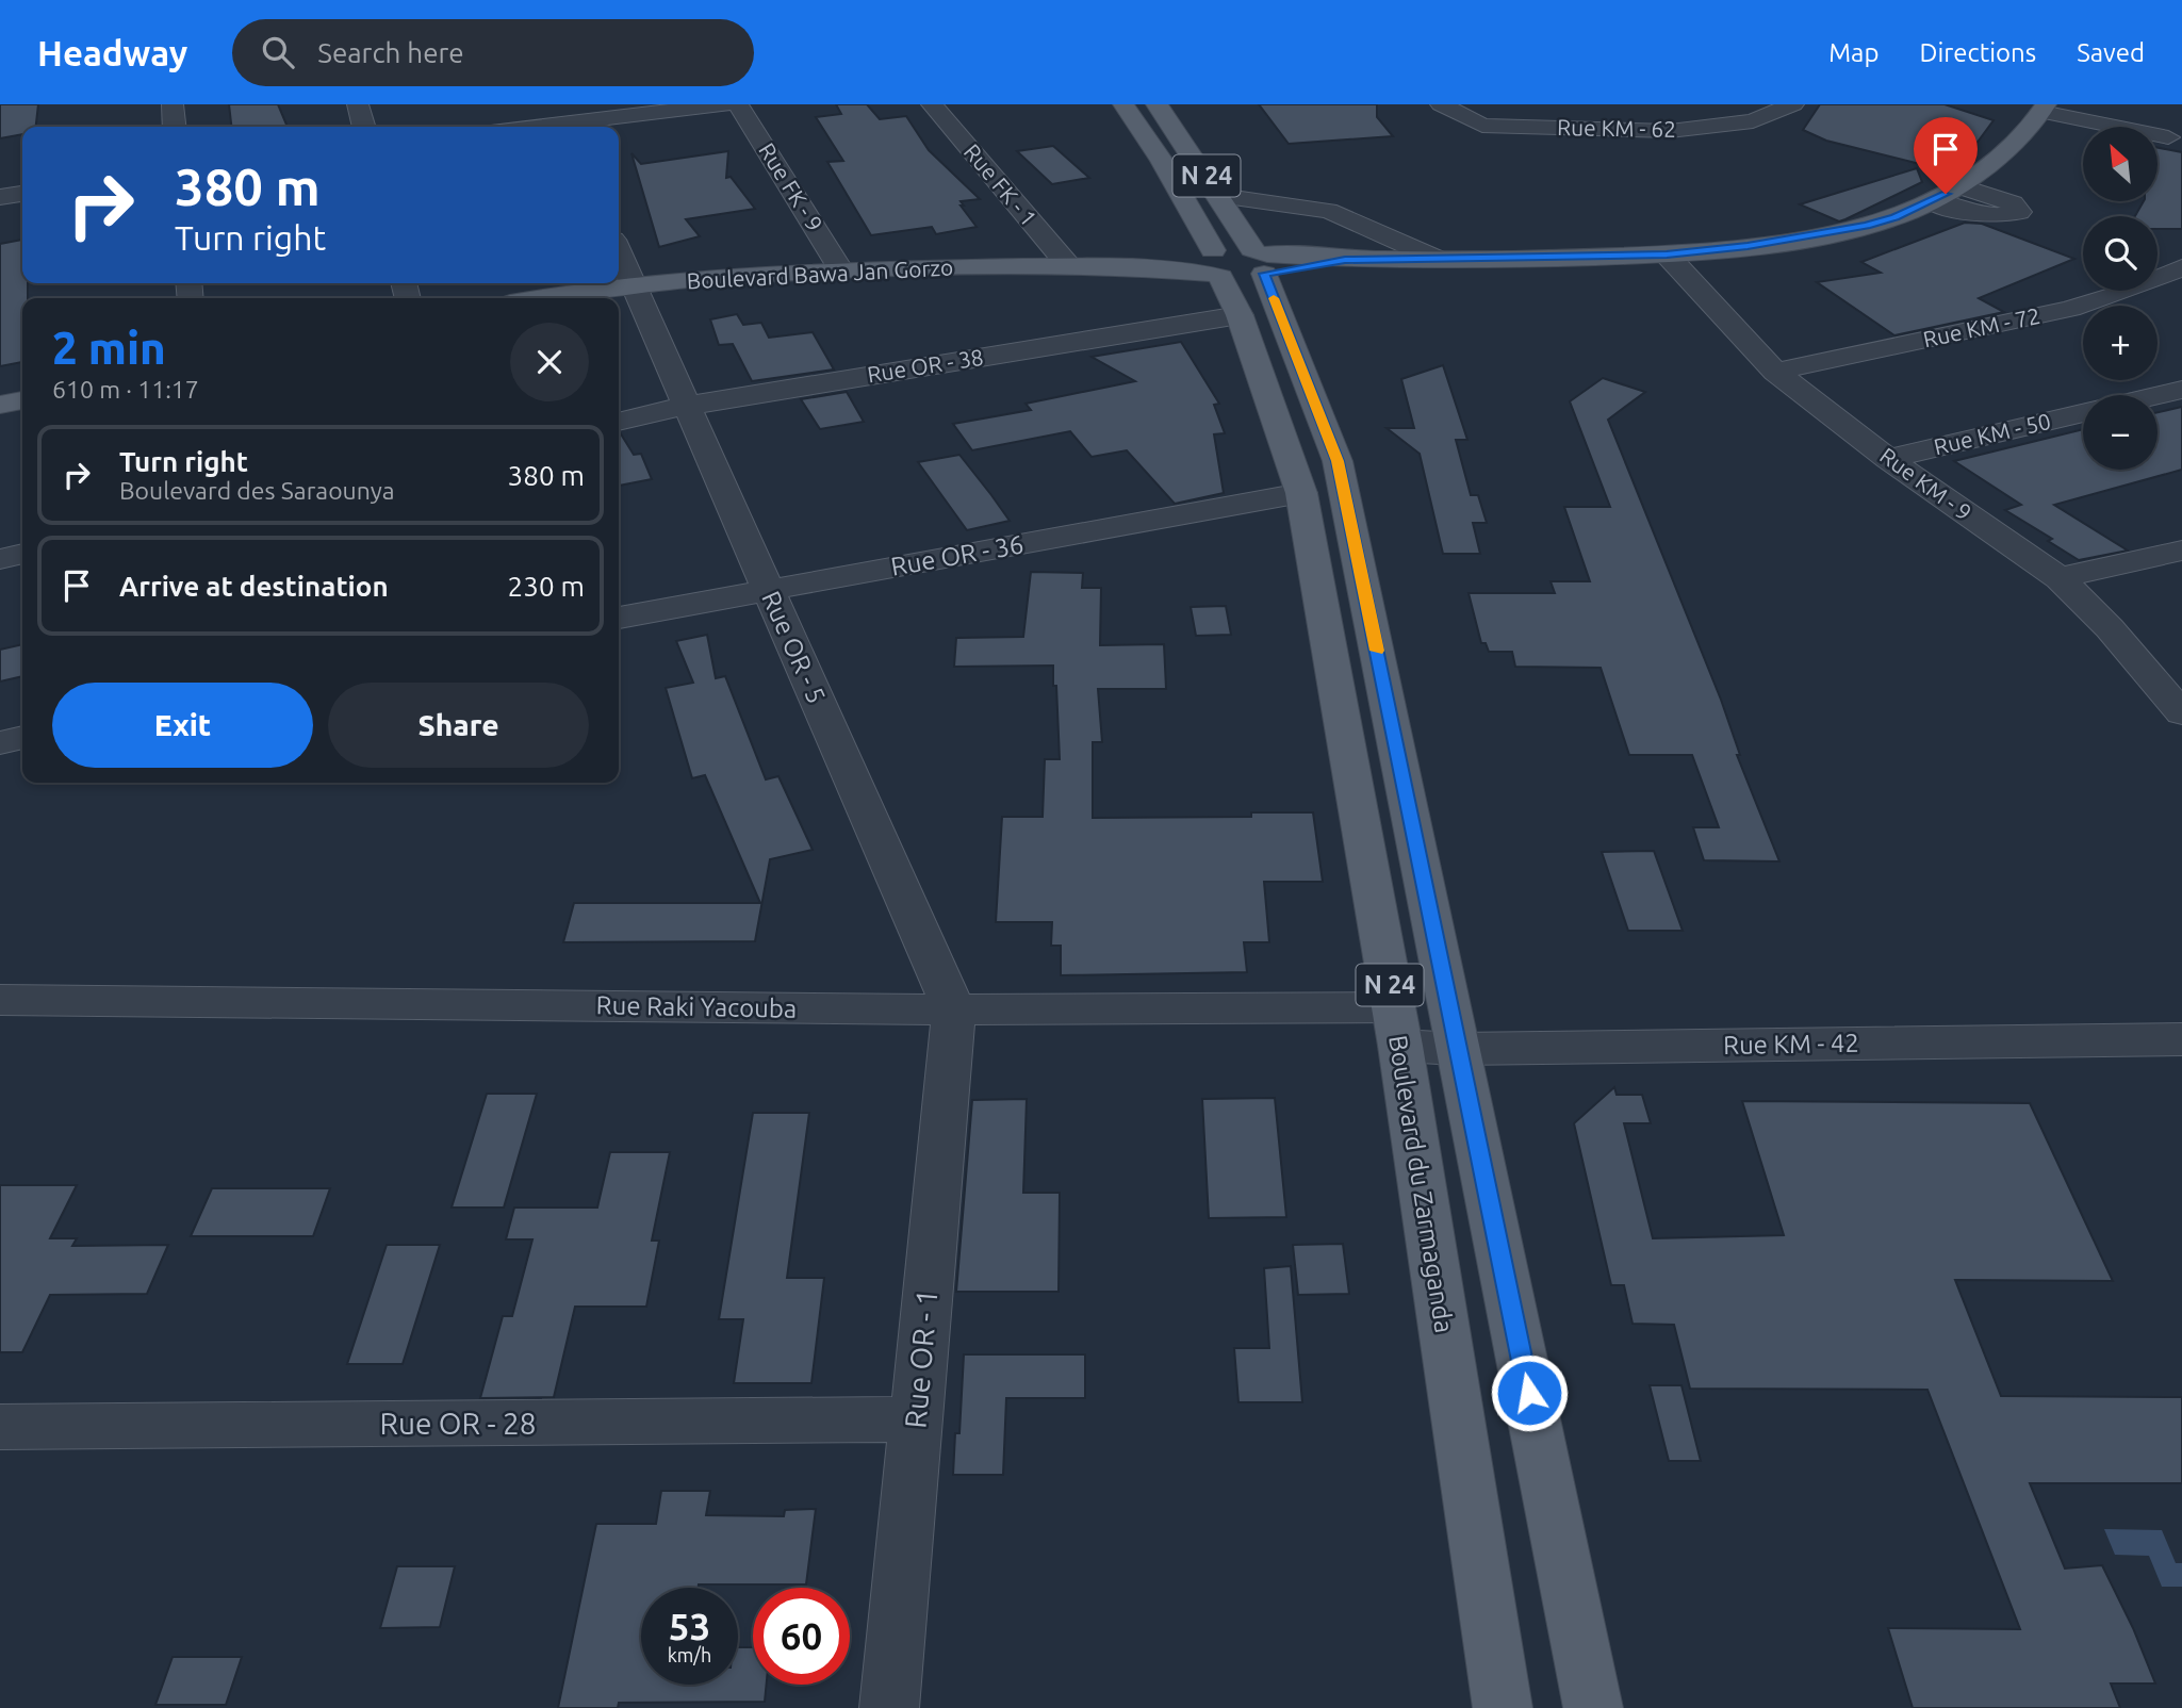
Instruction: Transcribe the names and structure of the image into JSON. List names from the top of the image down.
{
  "streets": {
    "main road": ["N 24", "Boulevard Bawa Jan Gorzo", "Boulevard du Zarmaganda"],
    "street": [
      "Rue KM - 62",
      "Rue FK - 1",
      "Rue FK - 9",
      "Rue KM - 72",
      "Rue OR - 38",
      "Rue KM - 50",
      "Rue KM - 9",
      "Rue OR - 36",
      "Rue OR - 5",
      "Rue Raki Yacouba",
      "Rue KM - 42",
      "Rue OR - 1",
      "Rue OR - 28"
    ]
  },
  "crossings": [
    ["N 24", "Boulevard Bawa Jan Gorzo"],
    ["N 24", "Rue KM - 42"],
    ["Rue FK - 1", "Boulevard Bawa Jan Gorzo"],
    ["Rue FK - 9", "Boulevard Bawa Jan Gorzo"],
    ["Boulevard Bawa Jan Gorzo", "Rue KM - 9"],
    ["Boulevard Bawa Jan Gorzo", "Rue OR - 5"],
    ["Boulevard Bawa Jan Gorzo", "Boulevard du Zarmaganda"],
    ["Rue KM - 72", "Rue KM - 9"],
    ["Rue OR - 38", "Rue OR - 5"],
    ["Rue OR - 38", "Boulevard du Zarmaganda"],
    ["Rue KM - 50", "Rue KM - 9"],
    ["Rue OR - 36", "Rue OR - 5"],
    ["Rue OR - 36", "Boulevard du Zarmaganda"],
    ["Rue OR - 5", "Rue Raki Yacouba"],
    ["Rue OR - 5", "Rue OR - 1"],
    ["Rue Raki Yacouba", "Rue KM - 42"],
    ["Rue Raki Yacouba", "Boulevard du Zarmaganda"],
    ["Rue Raki Yacouba", "Rue OR - 1"],
    ["Rue KM - 42", "Boulevard du Zarmaganda"],
    ["Rue OR - 1", "Rue OR - 28"]
  ],
  "north": "top left",
  "page": {
    "header": "Headway",
    "search": "Search here",
    "nav": ["Map", "Directions", "Saved"],
    "map_buttons": ["+", "−"],
    "turn": ["380 m", "Turn right"],
    "heading": ["2 min", "610 m · 11:17"],
    "list": [
      {
        "name": "Turn right",
        "note": "Boulevard des Saraounya",
        "value": "380 m"
      },
      {
        "name": "Arrive at destination",
        "value": "230 m"
      }
    ],
    "buttons": ["Exit", "Share"],
    "speed": "53 km/h",
    "limit": "60"
  }
}
